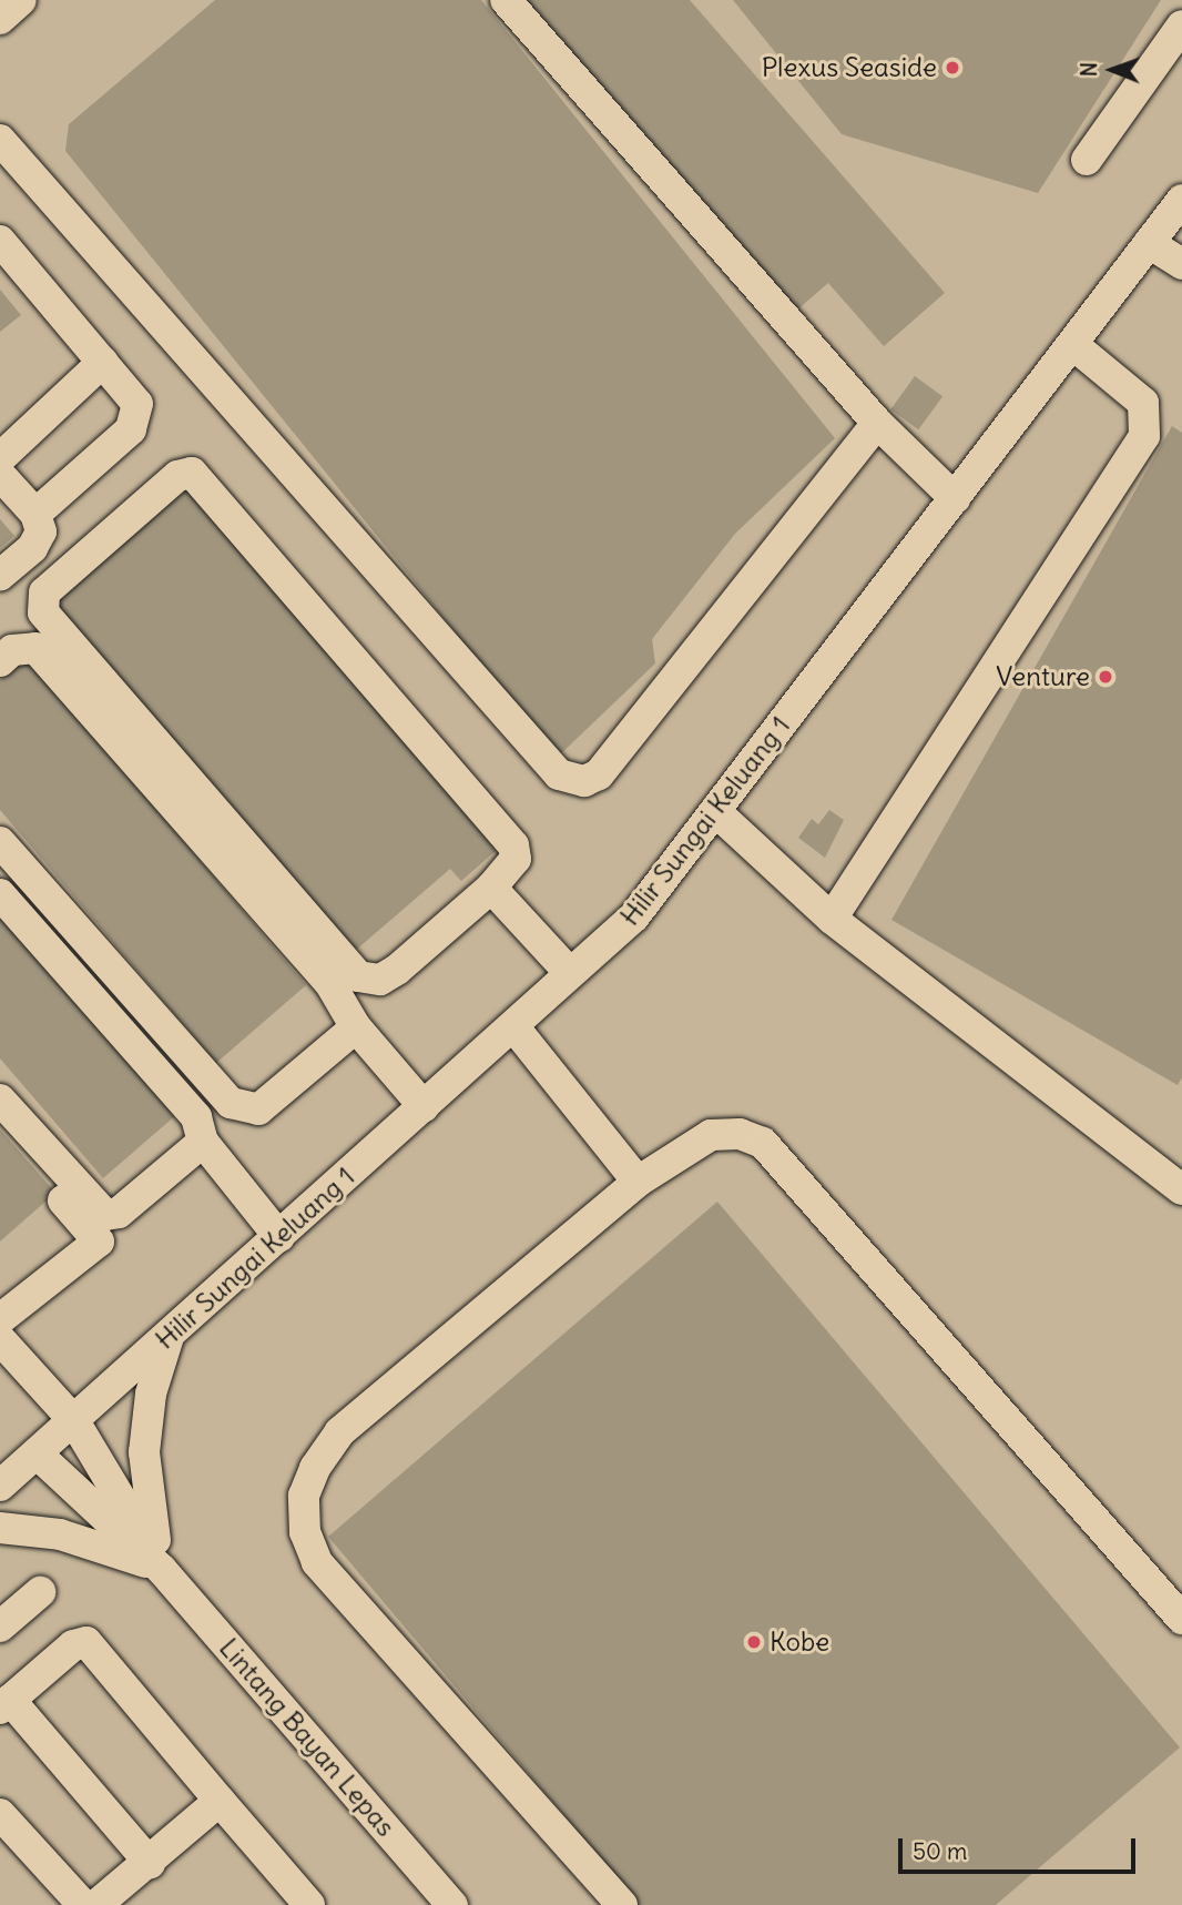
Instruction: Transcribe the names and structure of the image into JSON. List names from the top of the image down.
{
  "streets": {
    "street": ["Hilir Sungai Keluang 1", "Lintang Bayan Lepas"]
  },
  "crossings": [
    ["Hilir Sungai Keluang 1", "Lintang Bayan Lepas"]
  ],
  "places": ["Plexus Seaside", "Venture", "Kobe"],
  "scale_bar": "50 m",
  "north": "left"
}
